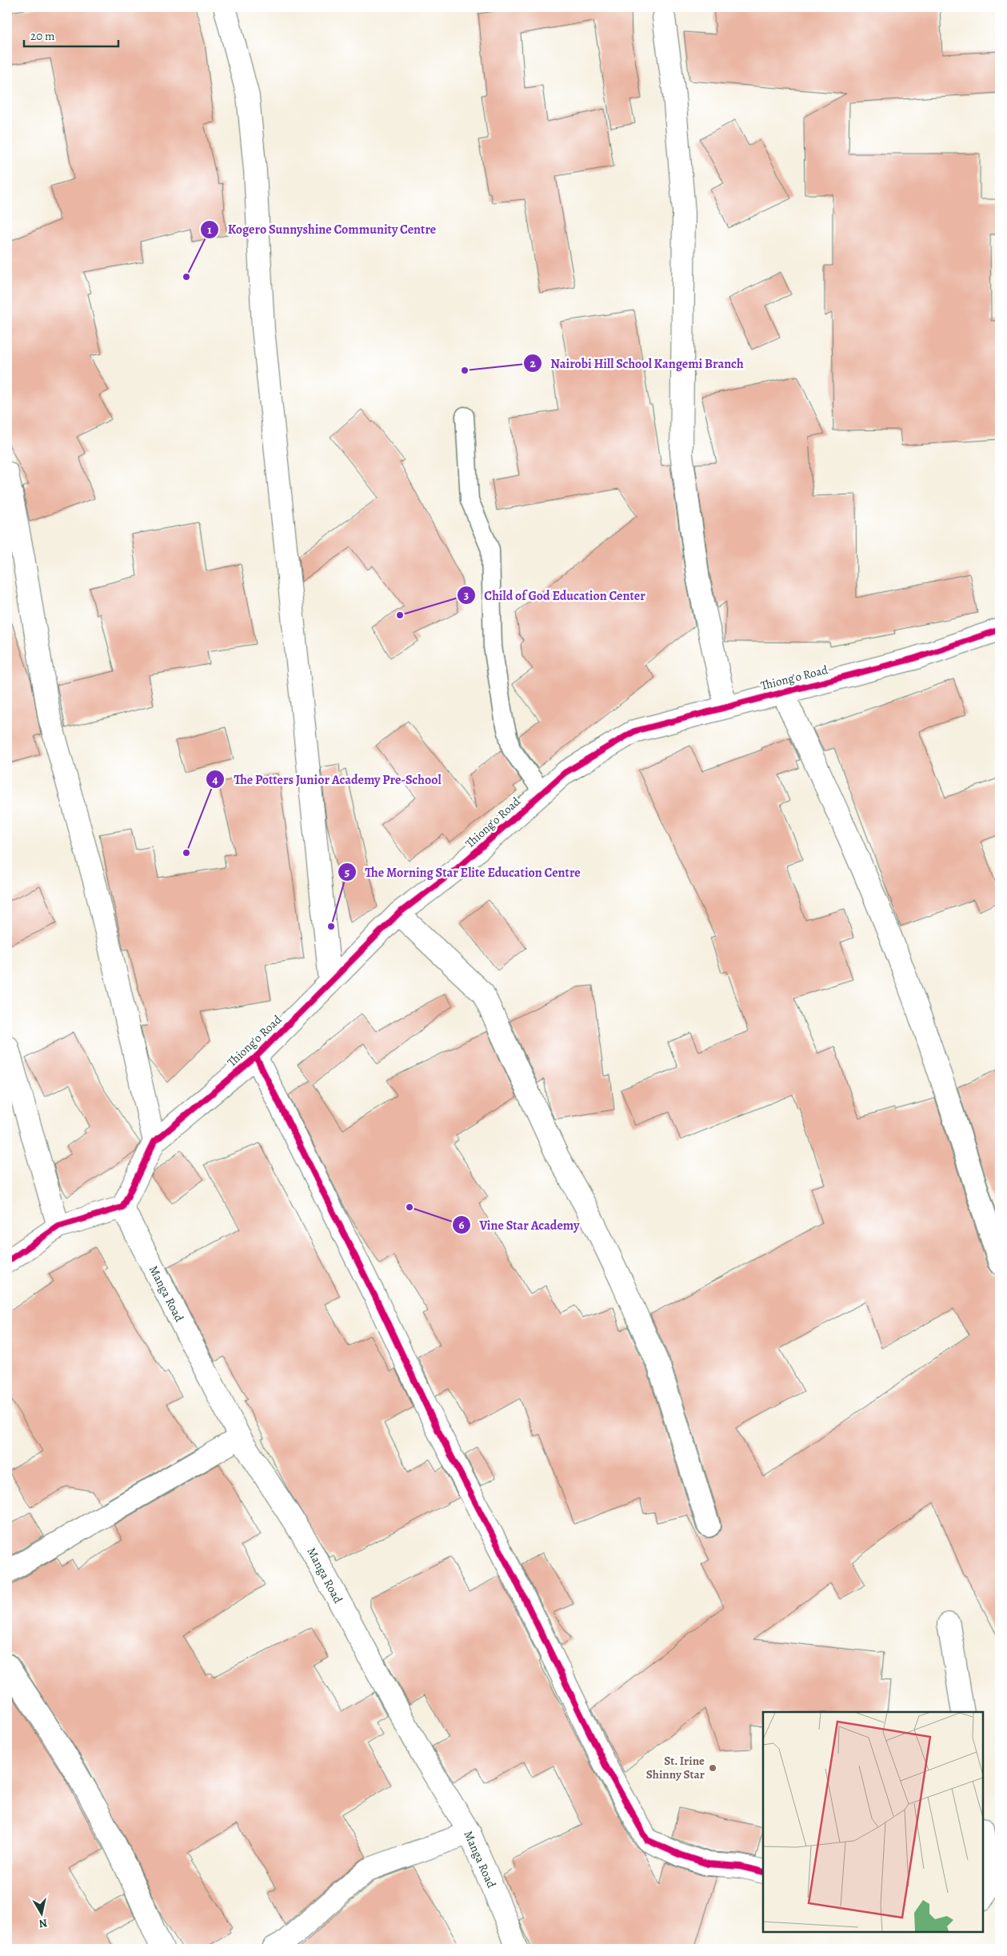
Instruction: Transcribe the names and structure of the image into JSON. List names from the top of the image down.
{
  "streets": {
    "street": ["Thiong'o Road", "Manga Road"]
  },
  "crossings": [
    ["Thiong'o Road", "Manga Road"]
  ],
  "places": [
    "Kogero Sunnyshine Community Centre",
    "Nairobi Hill School Kangemi Branch",
    "Child of God Education Center",
    "The Potters Junior Academy Pre-School",
    "The Morning Star Elite Education Centre",
    "Vine Star Academy",
    "St. Irine Shinny Star"
  ],
  "scale_bar": "20 m",
  "north": "bottom"
}
